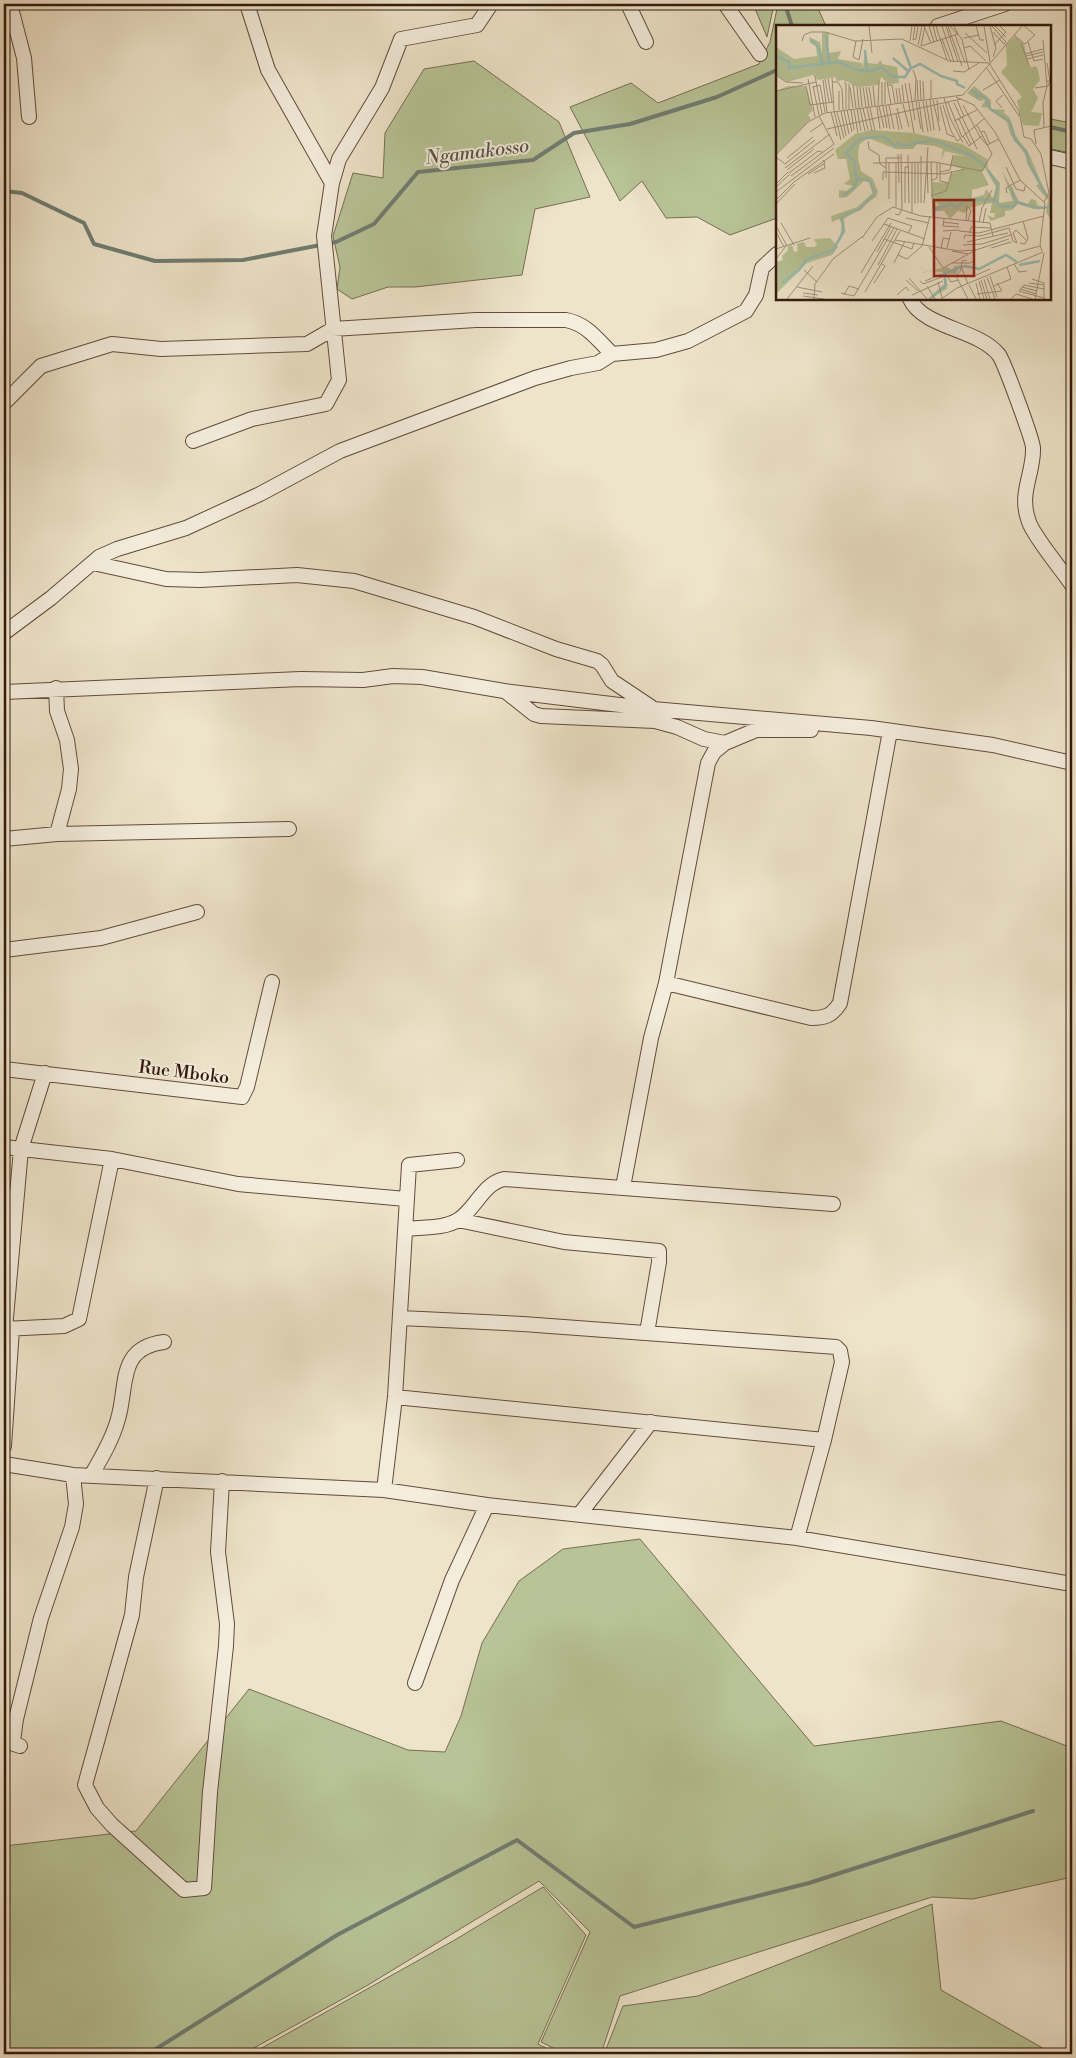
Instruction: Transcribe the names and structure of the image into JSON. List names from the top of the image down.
{
  "streets": {
    "street": ["Rue Mboko"]
  },
  "water": ["Ngamakosso"]
}
